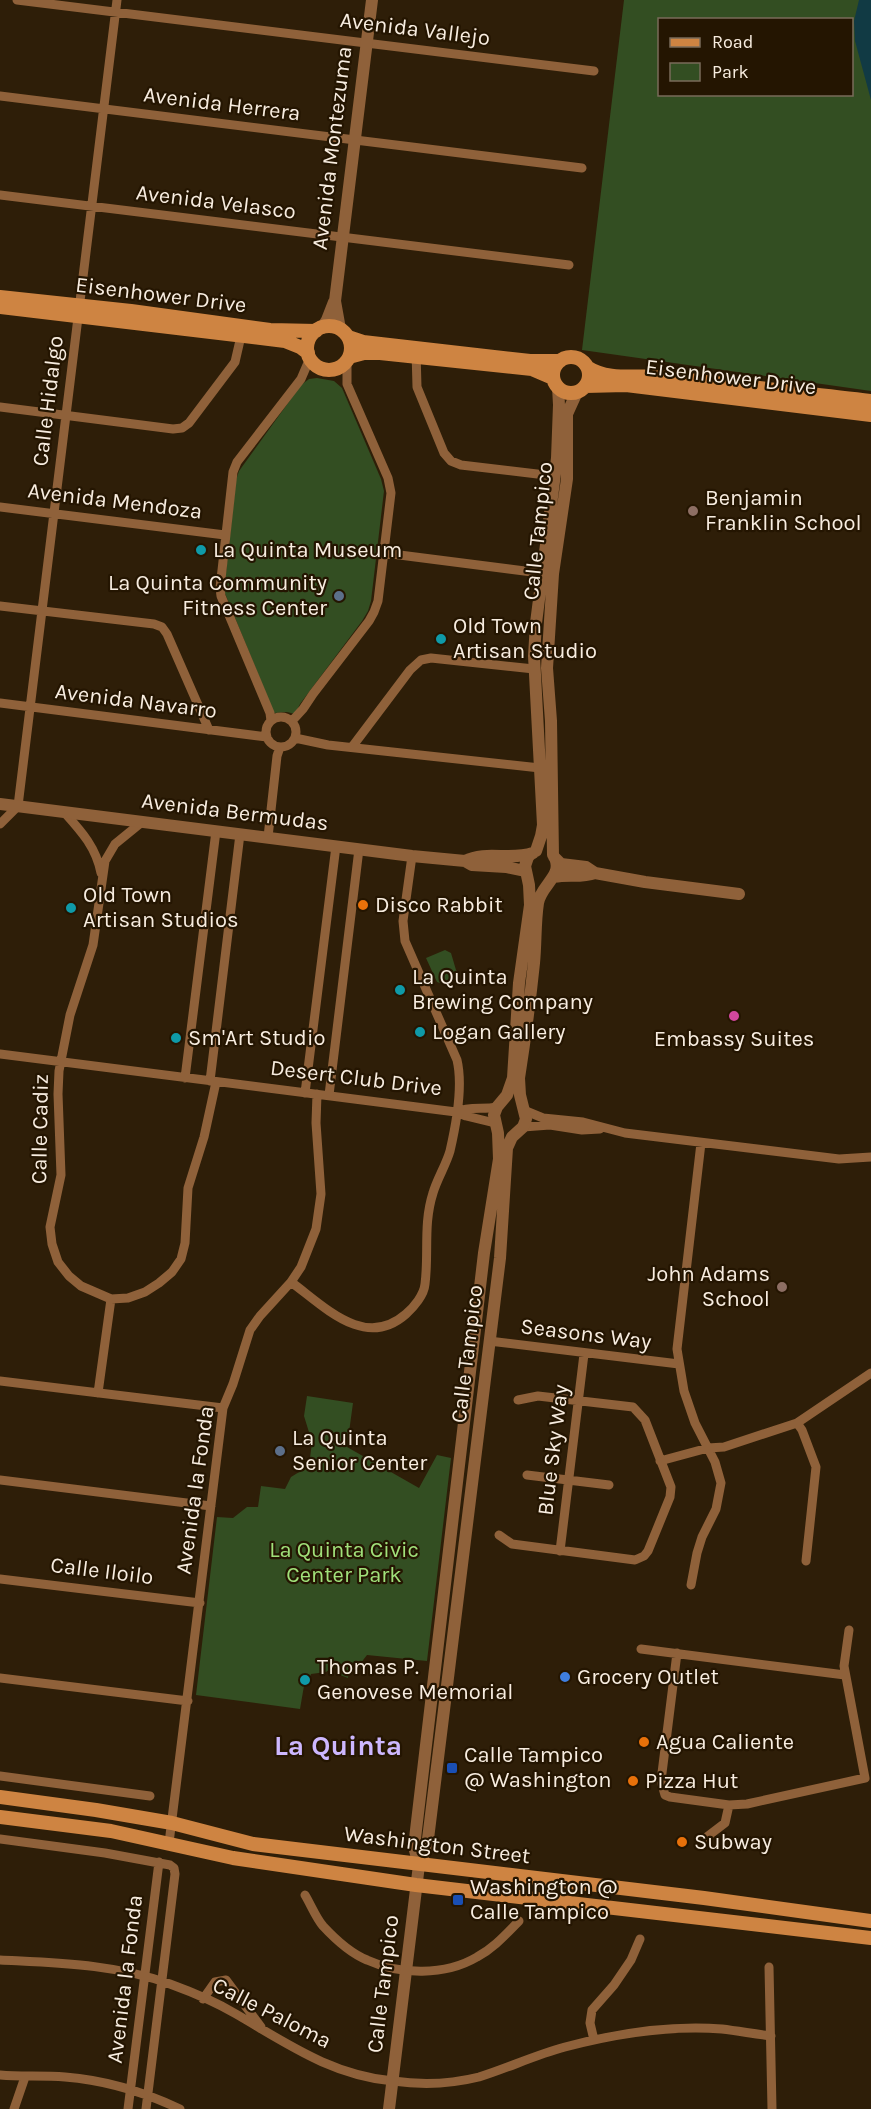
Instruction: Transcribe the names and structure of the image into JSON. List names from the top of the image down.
{
  "streets": {
    "main road": ["Eisenhower Drive", "Washington Street"],
    "street": [
      "Avenida Vallejo",
      "Avenida Herrera",
      "Avenida Montezuma",
      "Avenida Velasco",
      "Calle Hidalgo",
      "Avenida Mendoza",
      "Calle Tampico",
      "Avenida Navarro",
      "Avenida Bermudas",
      "Desert Club Drive",
      "Calle Cadiz",
      "Seasons Way",
      "Blue Sky Way",
      "Avenida la Fonda",
      "Calle Iloilo",
      "Calle Paloma"
    ]
  },
  "crossings": [
    ["Avenida Vallejo", "Avenida Montezuma"],
    ["Avenida Vallejo", "Calle Hidalgo"],
    ["Avenida Herrera", "Avenida Montezuma"],
    ["Avenida Herrera", "Calle Hidalgo"],
    ["Avenida Montezuma", "Avenida Velasco"],
    ["Avenida Montezuma", "Eisenhower Drive"],
    ["Avenida Velasco", "Calle Hidalgo"],
    ["Eisenhower Drive", "Calle Hidalgo"],
    ["Eisenhower Drive", "Calle Tampico"],
    ["Calle Hidalgo", "Avenida Mendoza"],
    ["Calle Hidalgo", "Avenida Navarro"],
    ["Calle Hidalgo", "Avenida Bermudas"],
    ["Calle Tampico", "Avenida Bermudas"],
    ["Calle Tampico", "Desert Club Drive"],
    ["Calle Tampico", "Seasons Way"],
    ["Calle Tampico", "Washington Street"],
    ["Calle Tampico", "Calle Paloma"],
    ["Avenida Bermudas", "Calle Cadiz"],
    ["Desert Club Drive", "Calle Cadiz"],
    ["Desert Club Drive", "Avenida la Fonda"],
    ["Seasons Way", "Blue Sky Way"],
    ["Avenida la Fonda", "Calle Iloilo"],
    ["Avenida la Fonda", "Washington Street"],
    ["Avenida la Fonda", "Calle Paloma"]
  ],
  "districts": ["La Quinta"],
  "parks": ["La Quinta Civic Center Park"],
  "places": {
    "other": [
      "Benjamin Franklin School",
      "La Quinta Museum",
      "La Quinta Community Fitness Center",
      "Old Town Artisan Studio",
      "Disco Rabbit",
      "Old Town Artisan Studios",
      "La Quinta Brewing Company",
      "Embassy Suites",
      "Logan Gallery",
      "Sm'Art Studio",
      "John Adams School",
      "La Quinta Senior Center",
      "Grocery Outlet",
      "Thomas P. Genovese Memorial",
      "Agua Caliente",
      "Pizza Hut",
      "Subway"
    ],
    "transit": ["Calle Tampico @ Washington", "Washington @ Calle Tampico"]
  },
  "legend": ["Road", "Park"]
}
